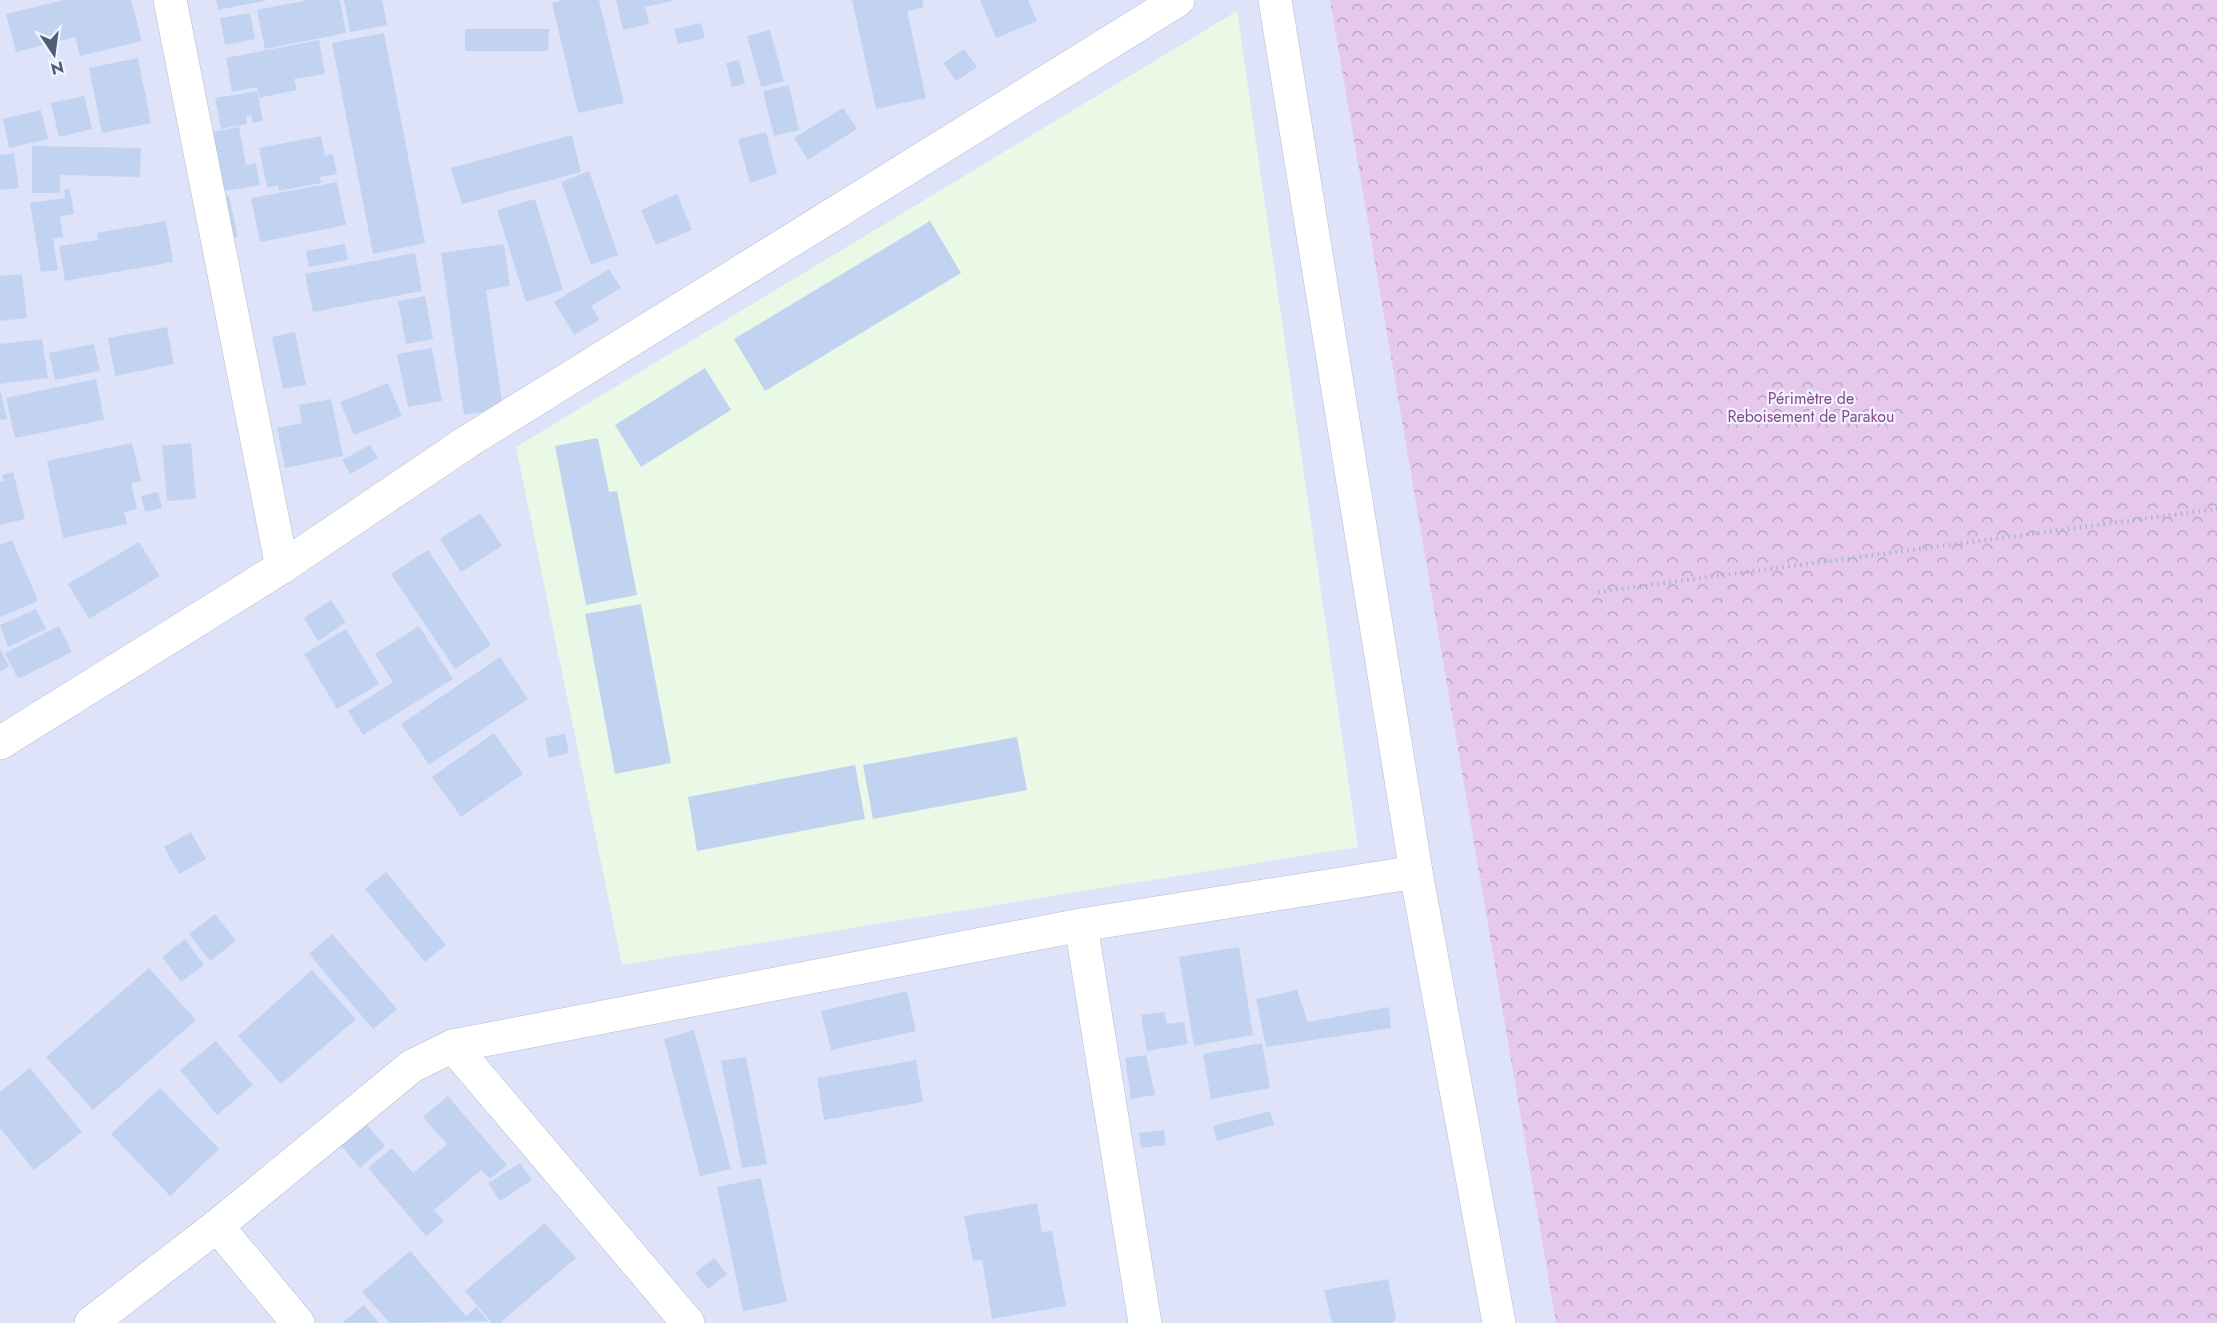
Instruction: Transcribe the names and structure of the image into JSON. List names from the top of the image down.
{
  "parks": ["Périmètre de Reboisement de Parakou"],
  "north": "bottom"
}
